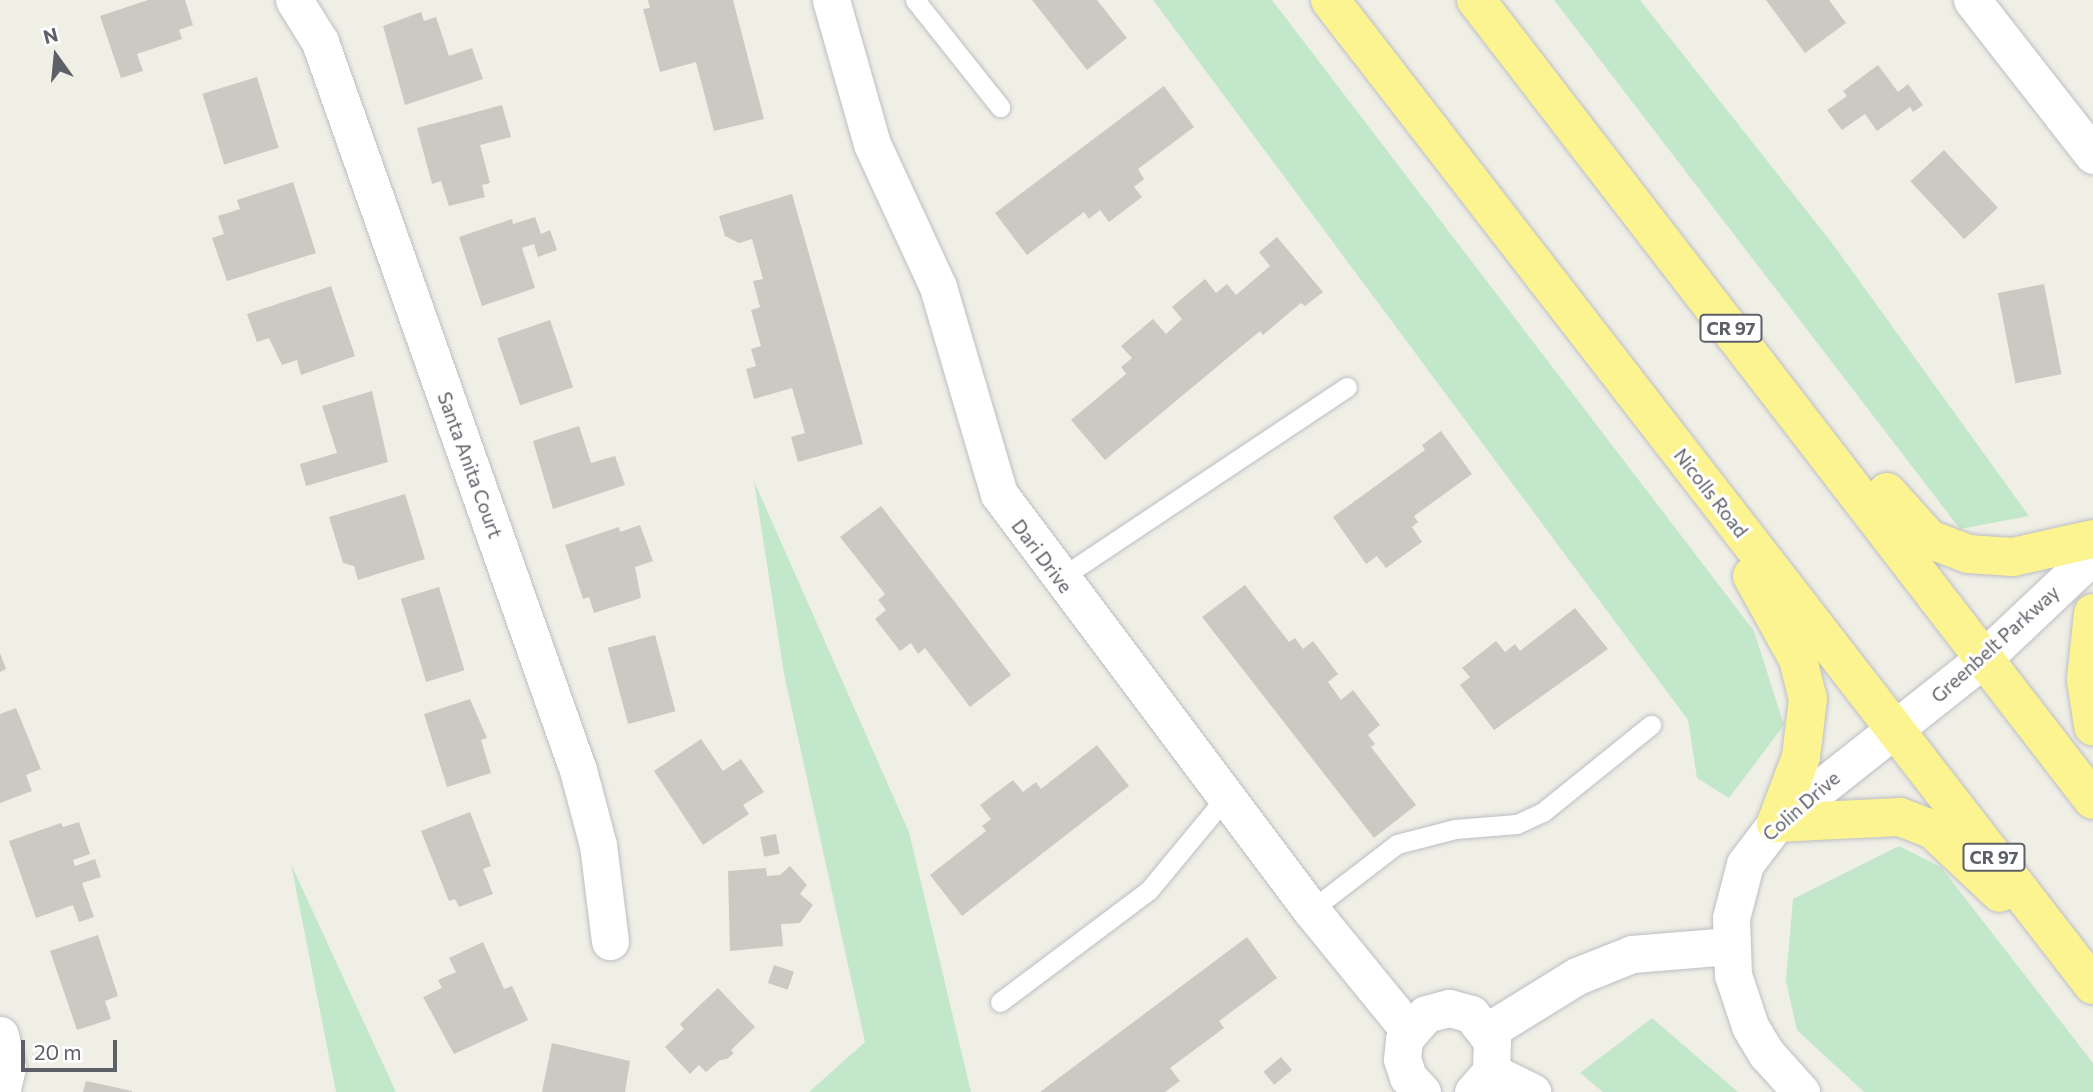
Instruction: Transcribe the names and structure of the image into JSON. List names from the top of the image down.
{
  "streets": {
    "highway": ["CR 97", "Nicolls Road"],
    "street": [
      "Santa Anita Court",
      "Dari Drive",
      "Greenbelt Parkway",
      "Colin Drive"
    ]
  },
  "crossings": [
    ["CR 97", "Greenbelt Parkway"],
    ["Nicolls Road", "Greenbelt Parkway"],
    ["Nicolls Road", "Colin Drive"],
    ["Greenbelt Parkway", "Colin Drive"]
  ],
  "scale_bar": "20 m",
  "north": "top"
}
